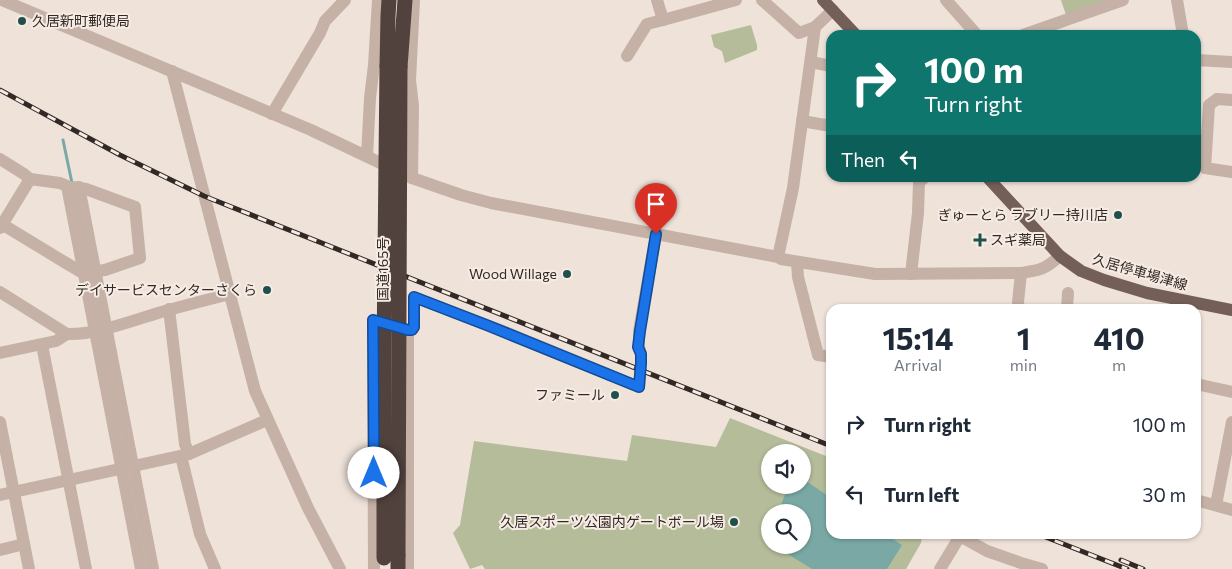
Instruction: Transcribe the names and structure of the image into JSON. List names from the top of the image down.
{
  "streets": {
    "highway": ["国道165号"],
    "main road": ["久居停車場津線"]
  },
  "places": {
    "other": [
      "久居新町郵便局",
      "ぎゅーとら ラブリー持川店",
      "Wood Willage",
      "デイサービスセンターさくら",
      "ファミール",
      "久居スポーツ公園内ゲートボール場"
    ],
    "health": ["スギ薬局"]
  },
  "page": {
    "turn": ["100 m", "Turn right"],
    "then": "Then",
    "eta": [
      "15:14",
      "Arrival",
      "1",
      "min",
      "410",
      "m"
    ],
    "list": [
      {
        "name": "Turn right",
        "value": "100 m"
      },
      {
        "name": "Turn left",
        "value": "30 m"
      }
    ]
  }
}
